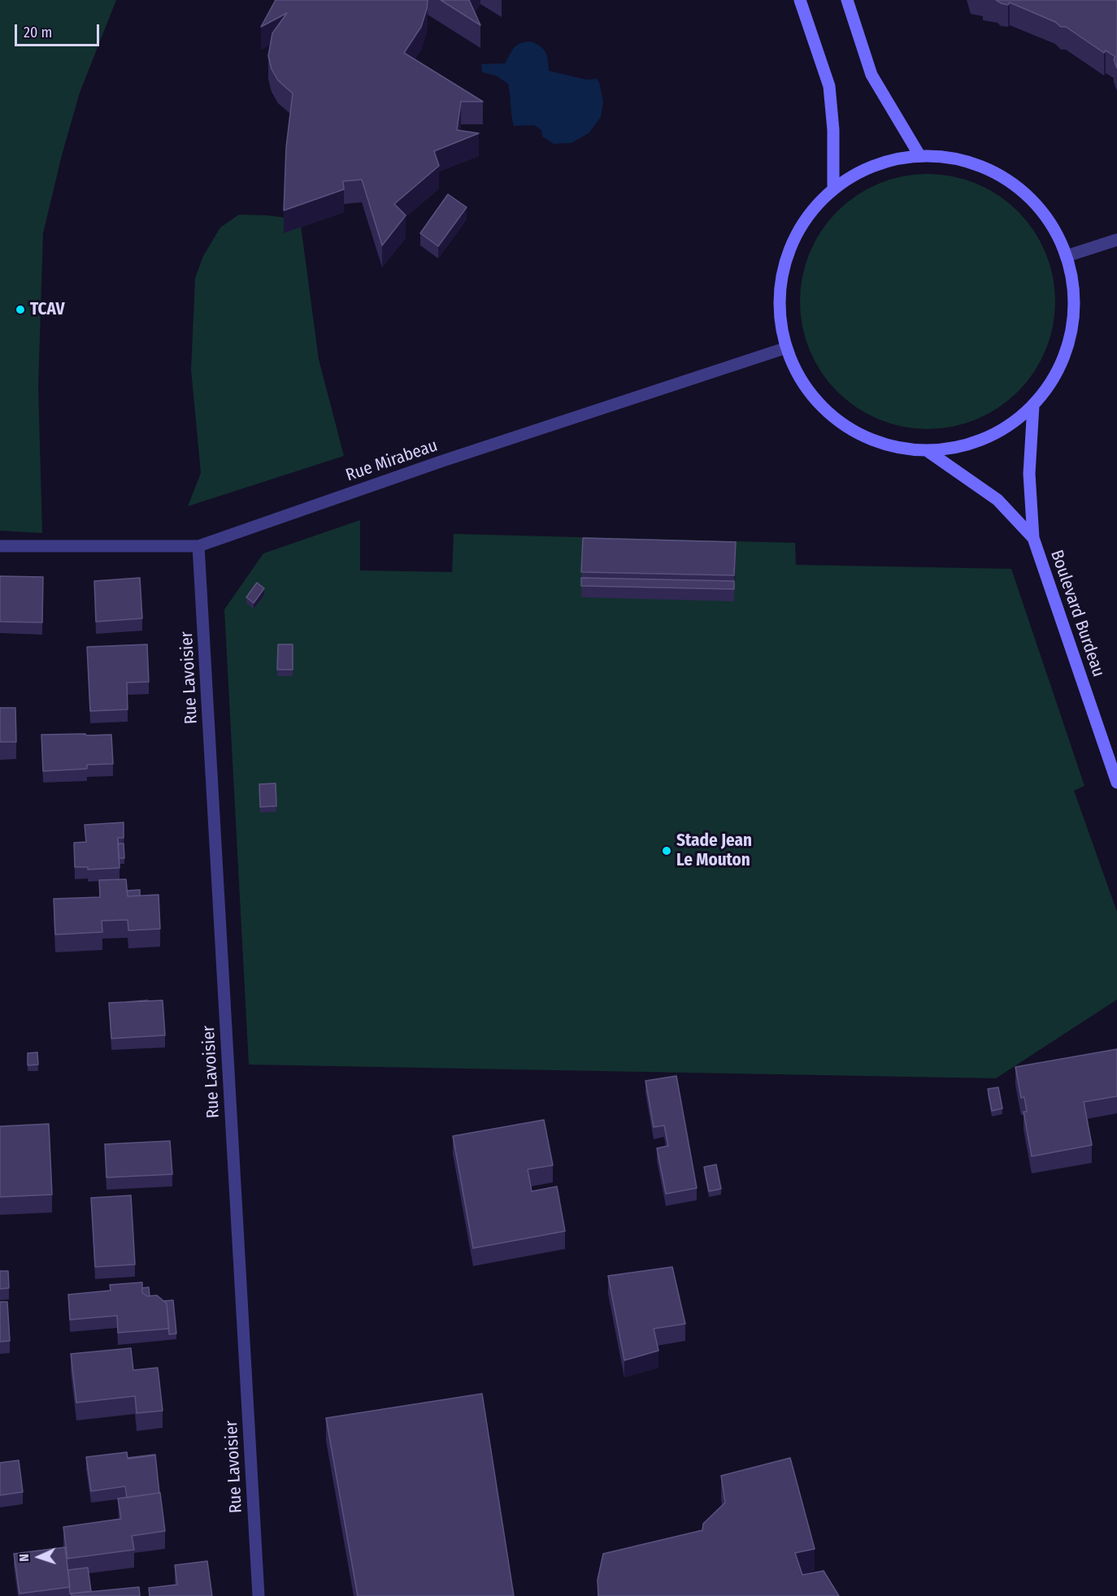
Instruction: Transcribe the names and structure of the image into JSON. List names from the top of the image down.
{
  "streets": {
    "main road": ["Boulevard Burdeau"],
    "street": ["Rue Mirabeau", "Rue Lavoisier"]
  },
  "crossings": [
    ["Rue Mirabeau", "Rue Lavoisier"]
  ],
  "places": ["TCAV", "Stade Jean Le Mouton"],
  "scale_bar": "20 m",
  "north": "left"
}
